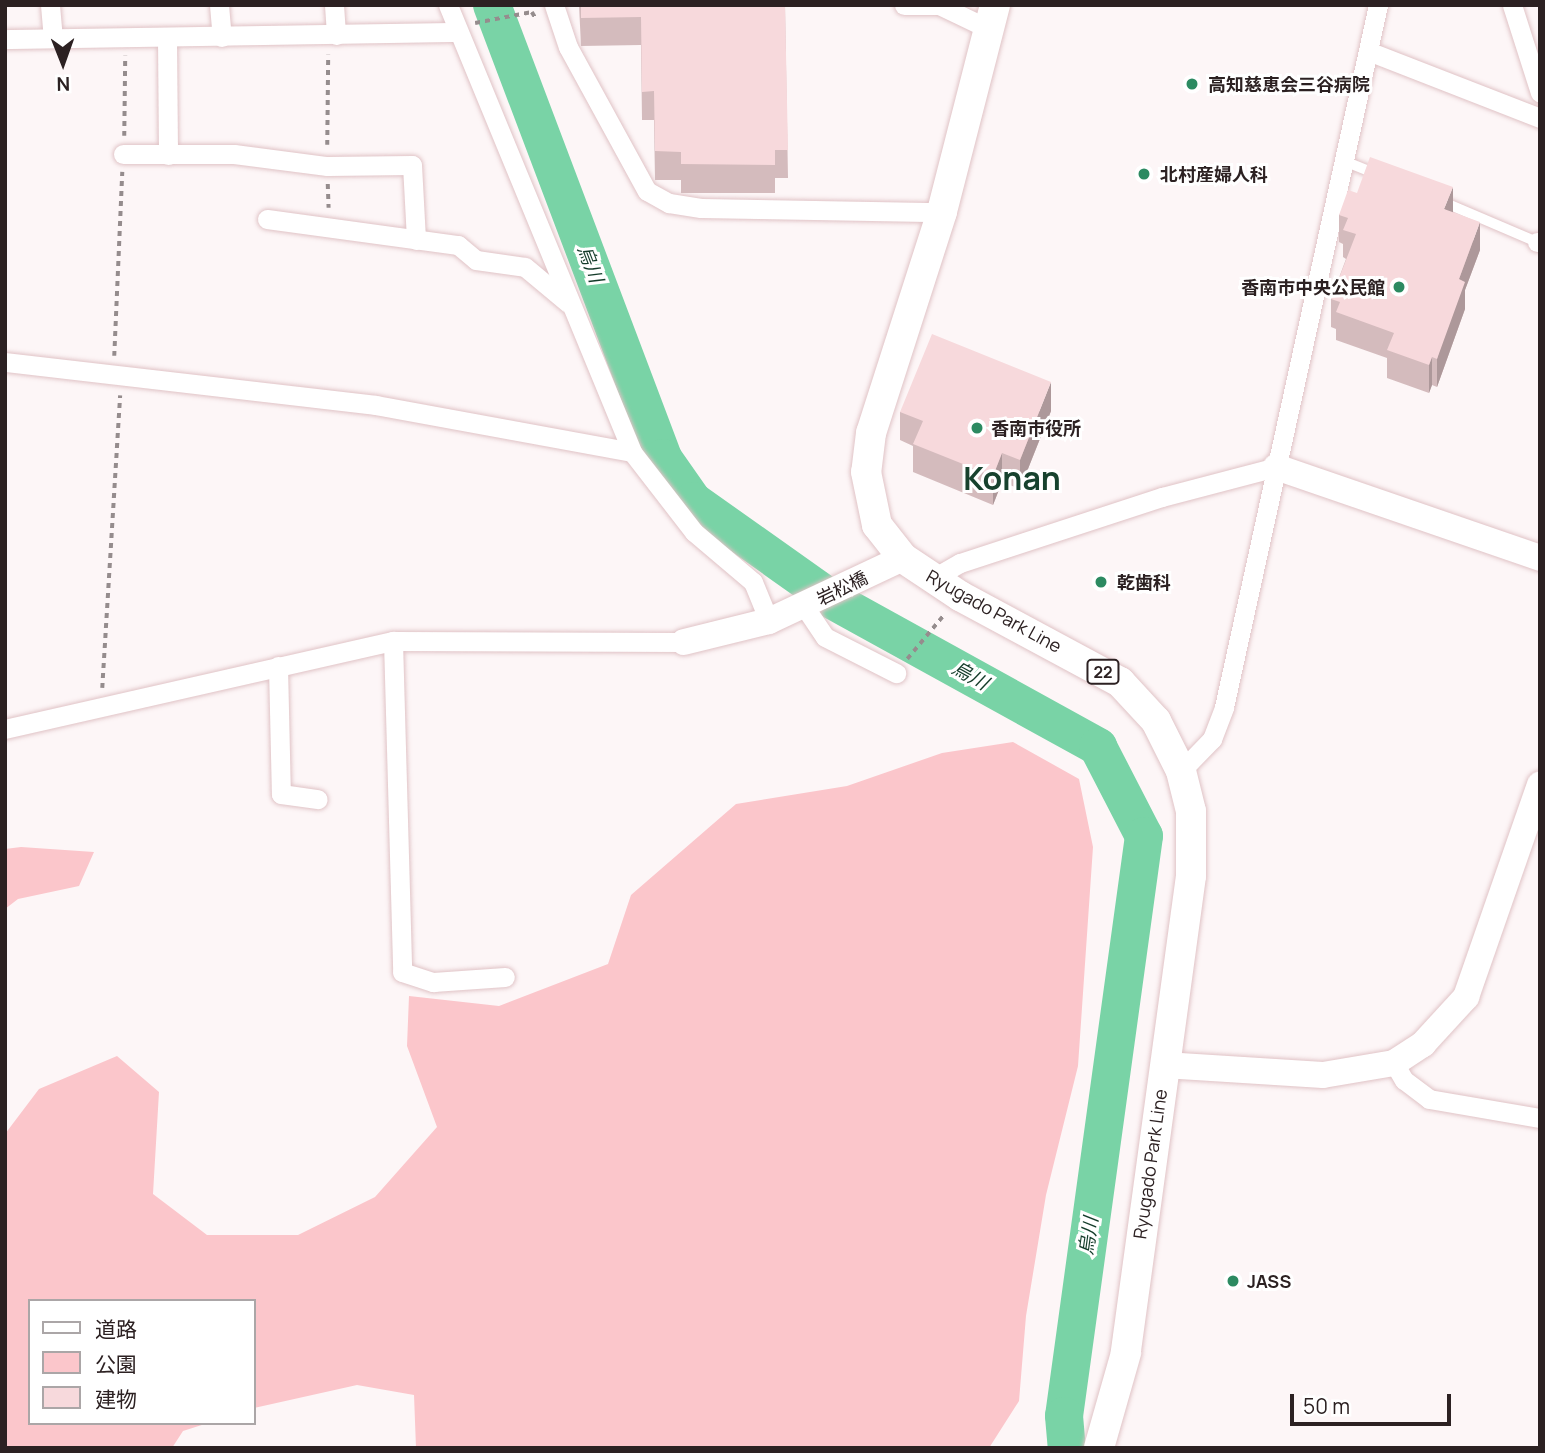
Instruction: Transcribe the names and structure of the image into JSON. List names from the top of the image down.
{
  "streets": {
    "main road": ["Ryugado Park Line", "22"],
    "street": ["岩松橋"]
  },
  "crossings": [
    ["岩松橋", "Ryugado Park Line"]
  ],
  "districts": ["Konan"],
  "water": ["烏川"],
  "places": [
    "高知慈恵会三谷病院",
    "北村産婦人科",
    "香南市中央公民館",
    "香南市役所",
    "乾歯科",
    "JASS"
  ],
  "legend": ["道路", "公園", "建物"],
  "scale_bar": "50 m",
  "north": "bottom"
}
